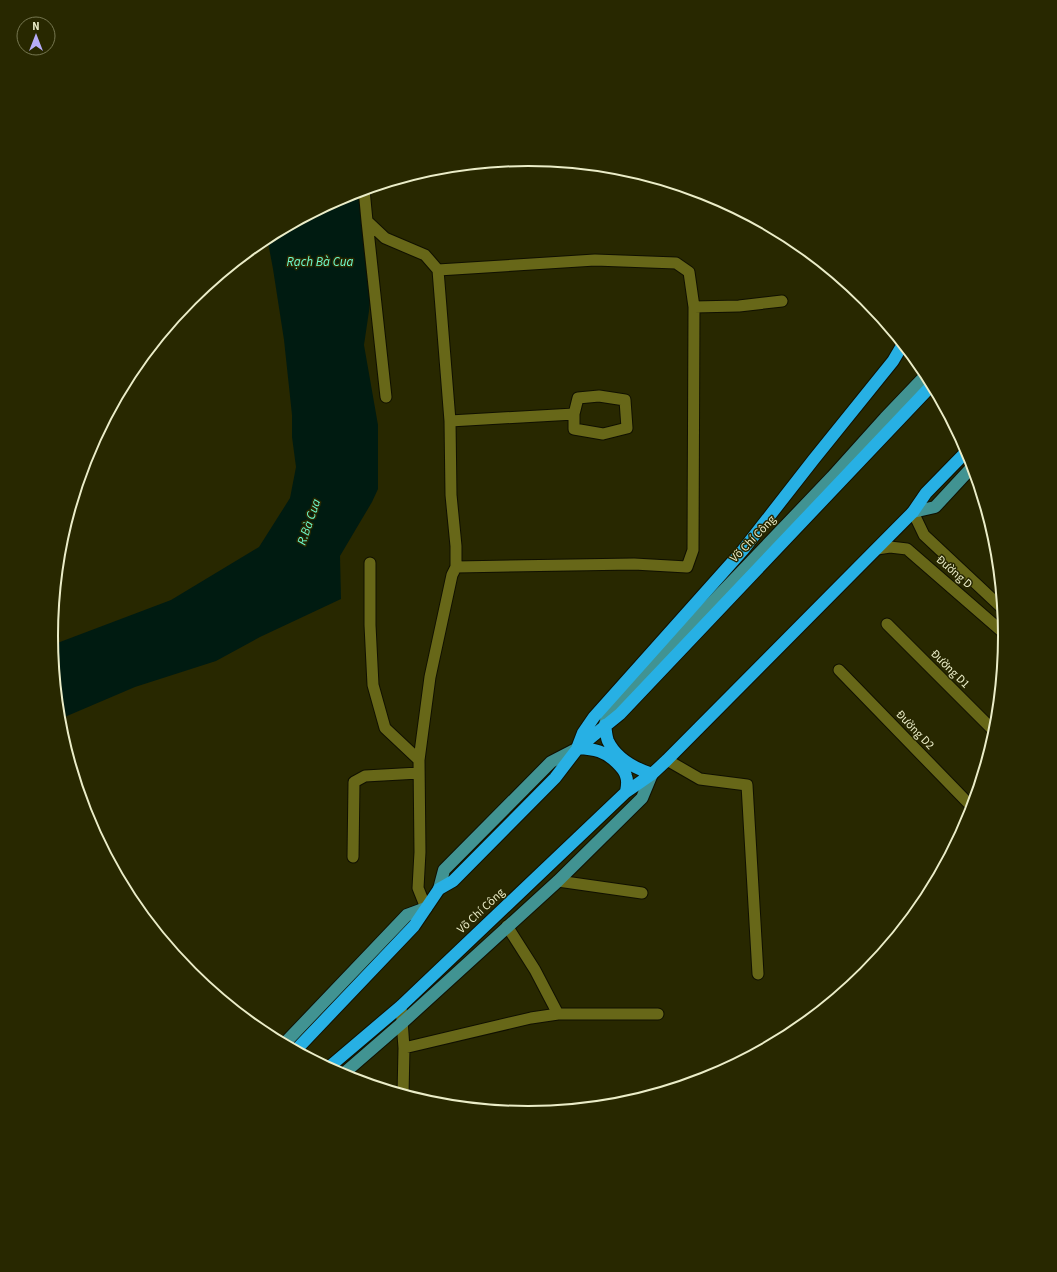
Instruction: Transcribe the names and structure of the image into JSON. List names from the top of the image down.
{
  "streets": {
    "highway": ["Võ Chí Công"],
    "street": ["Đường D", "Đường D1", "Đường D2"]
  },
  "crossings": [
    ["Võ Chí Công", "Đường D"]
  ],
  "water": ["Rạch Bà Cua", "R.Bà Cua"],
  "north": "top"
}
